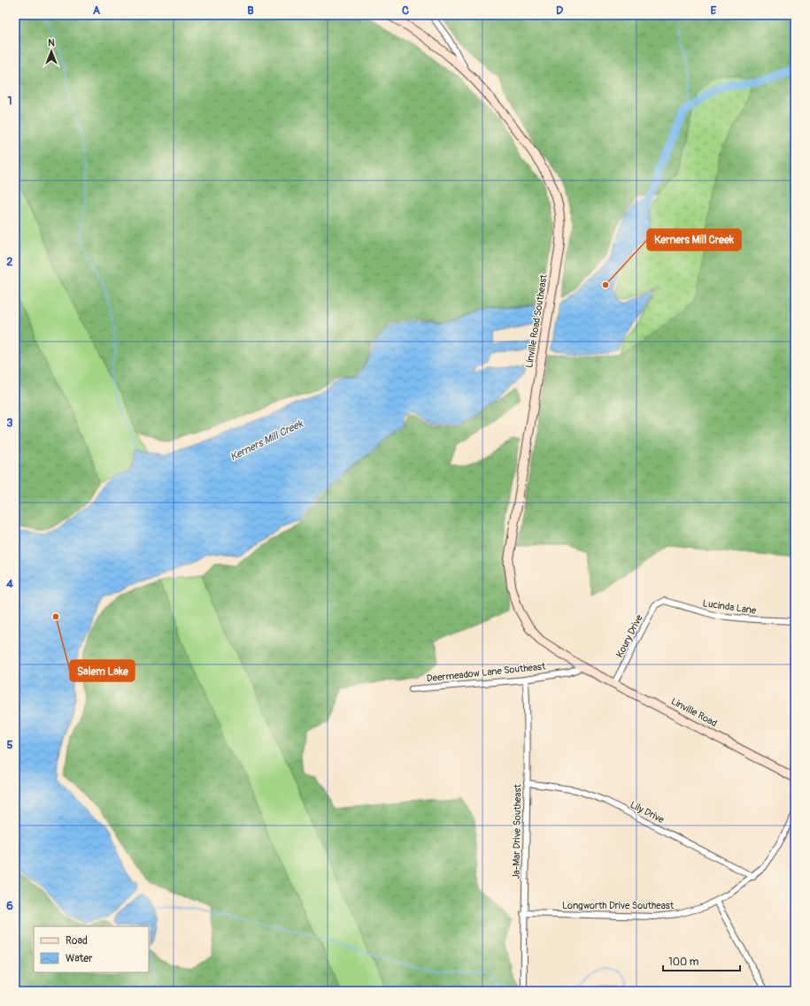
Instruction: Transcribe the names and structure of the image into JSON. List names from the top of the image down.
{
  "streets": {
    "main road": ["Linville Road Southeast", "Linville Road"],
    "street": [
      "Lucinda Lane",
      "Koury Drive",
      "Deermeadow Lane Southeast",
      "Lily Drive",
      "Ja-Mar Drive Southeast",
      "Longworth Drive Southeast"
    ]
  },
  "crossings": [
    ["Linville Road Southeast", "Deermeadow Lane Southeast"],
    ["Linville Road Southeast", "Linville Road"],
    ["Lucinda Lane", "Koury Drive"],
    ["Koury Drive", "Linville Road"],
    ["Deermeadow Lane Southeast", "Linville Road"],
    ["Deermeadow Lane Southeast", "Ja-Mar Drive Southeast"],
    ["Lily Drive", "Ja-Mar Drive Southeast"],
    ["Lily Drive", "Longworth Drive Southeast"],
    ["Ja-Mar Drive Southeast", "Longworth Drive Southeast"]
  ],
  "water": ["Kerners Mill Creek"],
  "places": ["Kerners Mill Creek", "Salem Lake"],
  "legend": ["Road", "Water"],
  "scale_bar": "100 m",
  "north": "top",
  "grid": {
    "columns": [
      "A",
      "B",
      "C",
      "D",
      "E"
    ],
    "rows": [
      "1",
      "2",
      "3",
      "4",
      "5",
      "6"
    ]
  }
}
